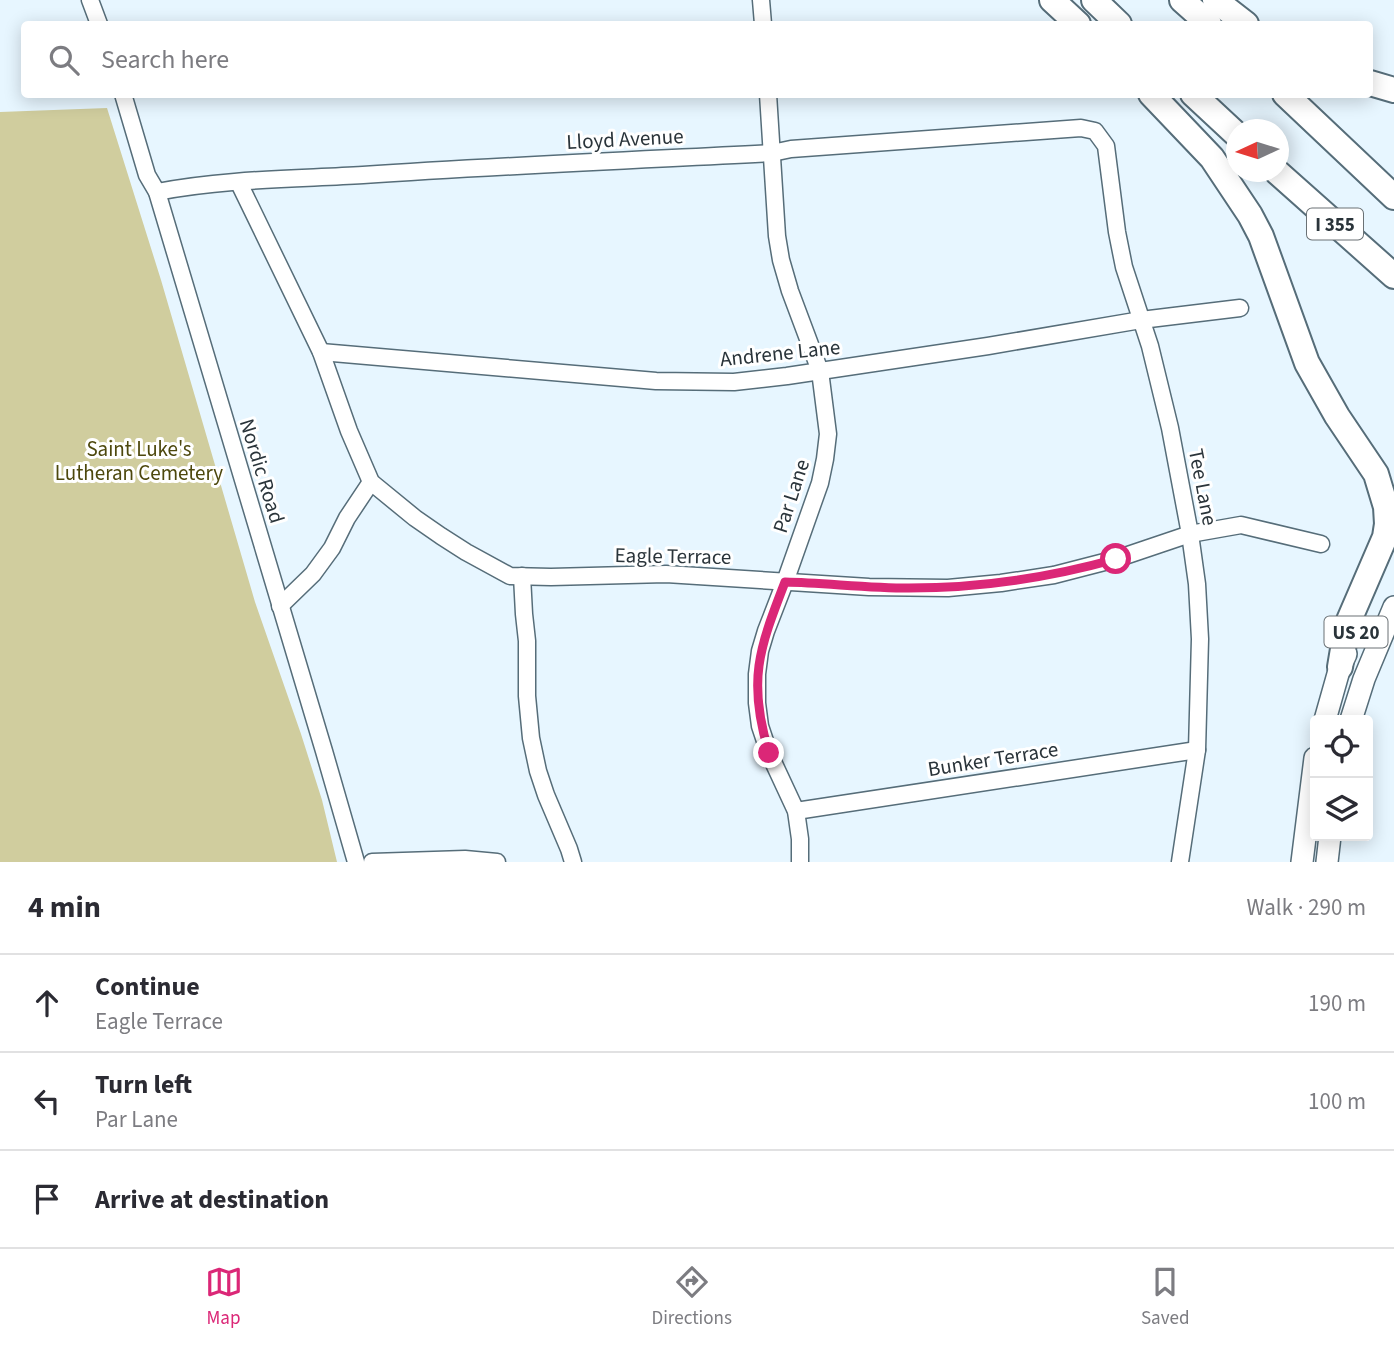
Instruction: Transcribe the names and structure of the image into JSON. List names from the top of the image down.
{
  "streets": {
    "highway": ["I 355"],
    "main road": ["US 20"],
    "street": [
      "Lloyd Avenue",
      "Andrene Lane",
      "Nordic Road",
      "Tee Lane",
      "Par Lane",
      "Eagle Terrace",
      "Bunker Terrace"
    ]
  },
  "crossings": [
    ["Lloyd Avenue", "Nordic Road"],
    ["Lloyd Avenue", "Tee Lane"],
    ["Lloyd Avenue", "Par Lane"],
    ["Lloyd Avenue", "Eagle Terrace"],
    ["Andrene Lane", "Tee Lane"],
    ["Andrene Lane", "Par Lane"],
    ["Andrene Lane", "Eagle Terrace"],
    ["Tee Lane", "Eagle Terrace"],
    ["Tee Lane", "Bunker Terrace"],
    ["Par Lane", "Eagle Terrace"],
    ["Par Lane", "Bunker Terrace"]
  ],
  "parks": ["Saint Luke's Lutheran Cemetery"],
  "north": "left",
  "page": {
    "search": "Search here",
    "heading": ["4 min", "Walk · 290 m"],
    "list": [
      ["Continue", "Eagle Terrace", "190 m"],
      ["Turn left", "Par Lane", "100 m"],
      "Arrive at destination"
    ],
    "nav": ["Map", "Directions", "Saved"]
  }
}
